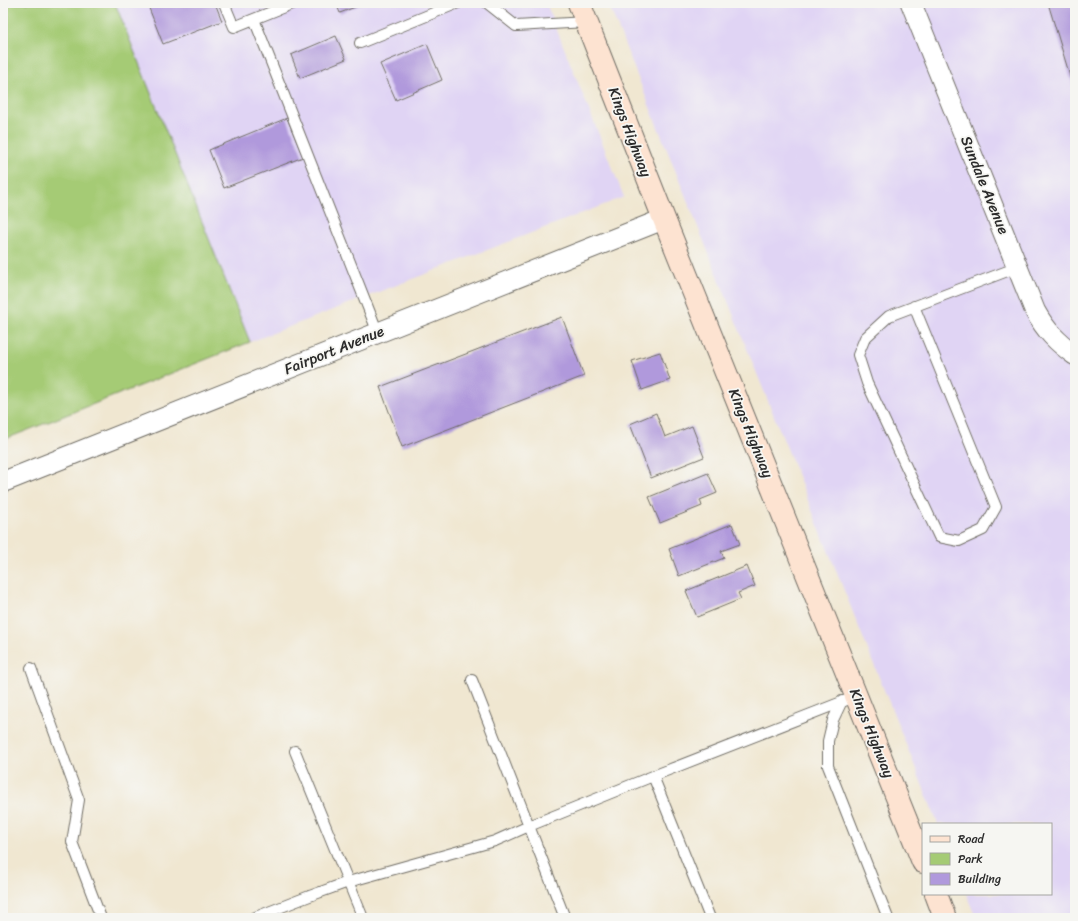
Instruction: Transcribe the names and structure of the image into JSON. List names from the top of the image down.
{
  "streets": {
    "street": ["Kings Highway", "Sundale Avenue", "Fairport Avenue"]
  },
  "crossings": [
    ["Kings Highway", "Fairport Avenue"]
  ],
  "legend": ["Road", "Park", "Building"]
}
